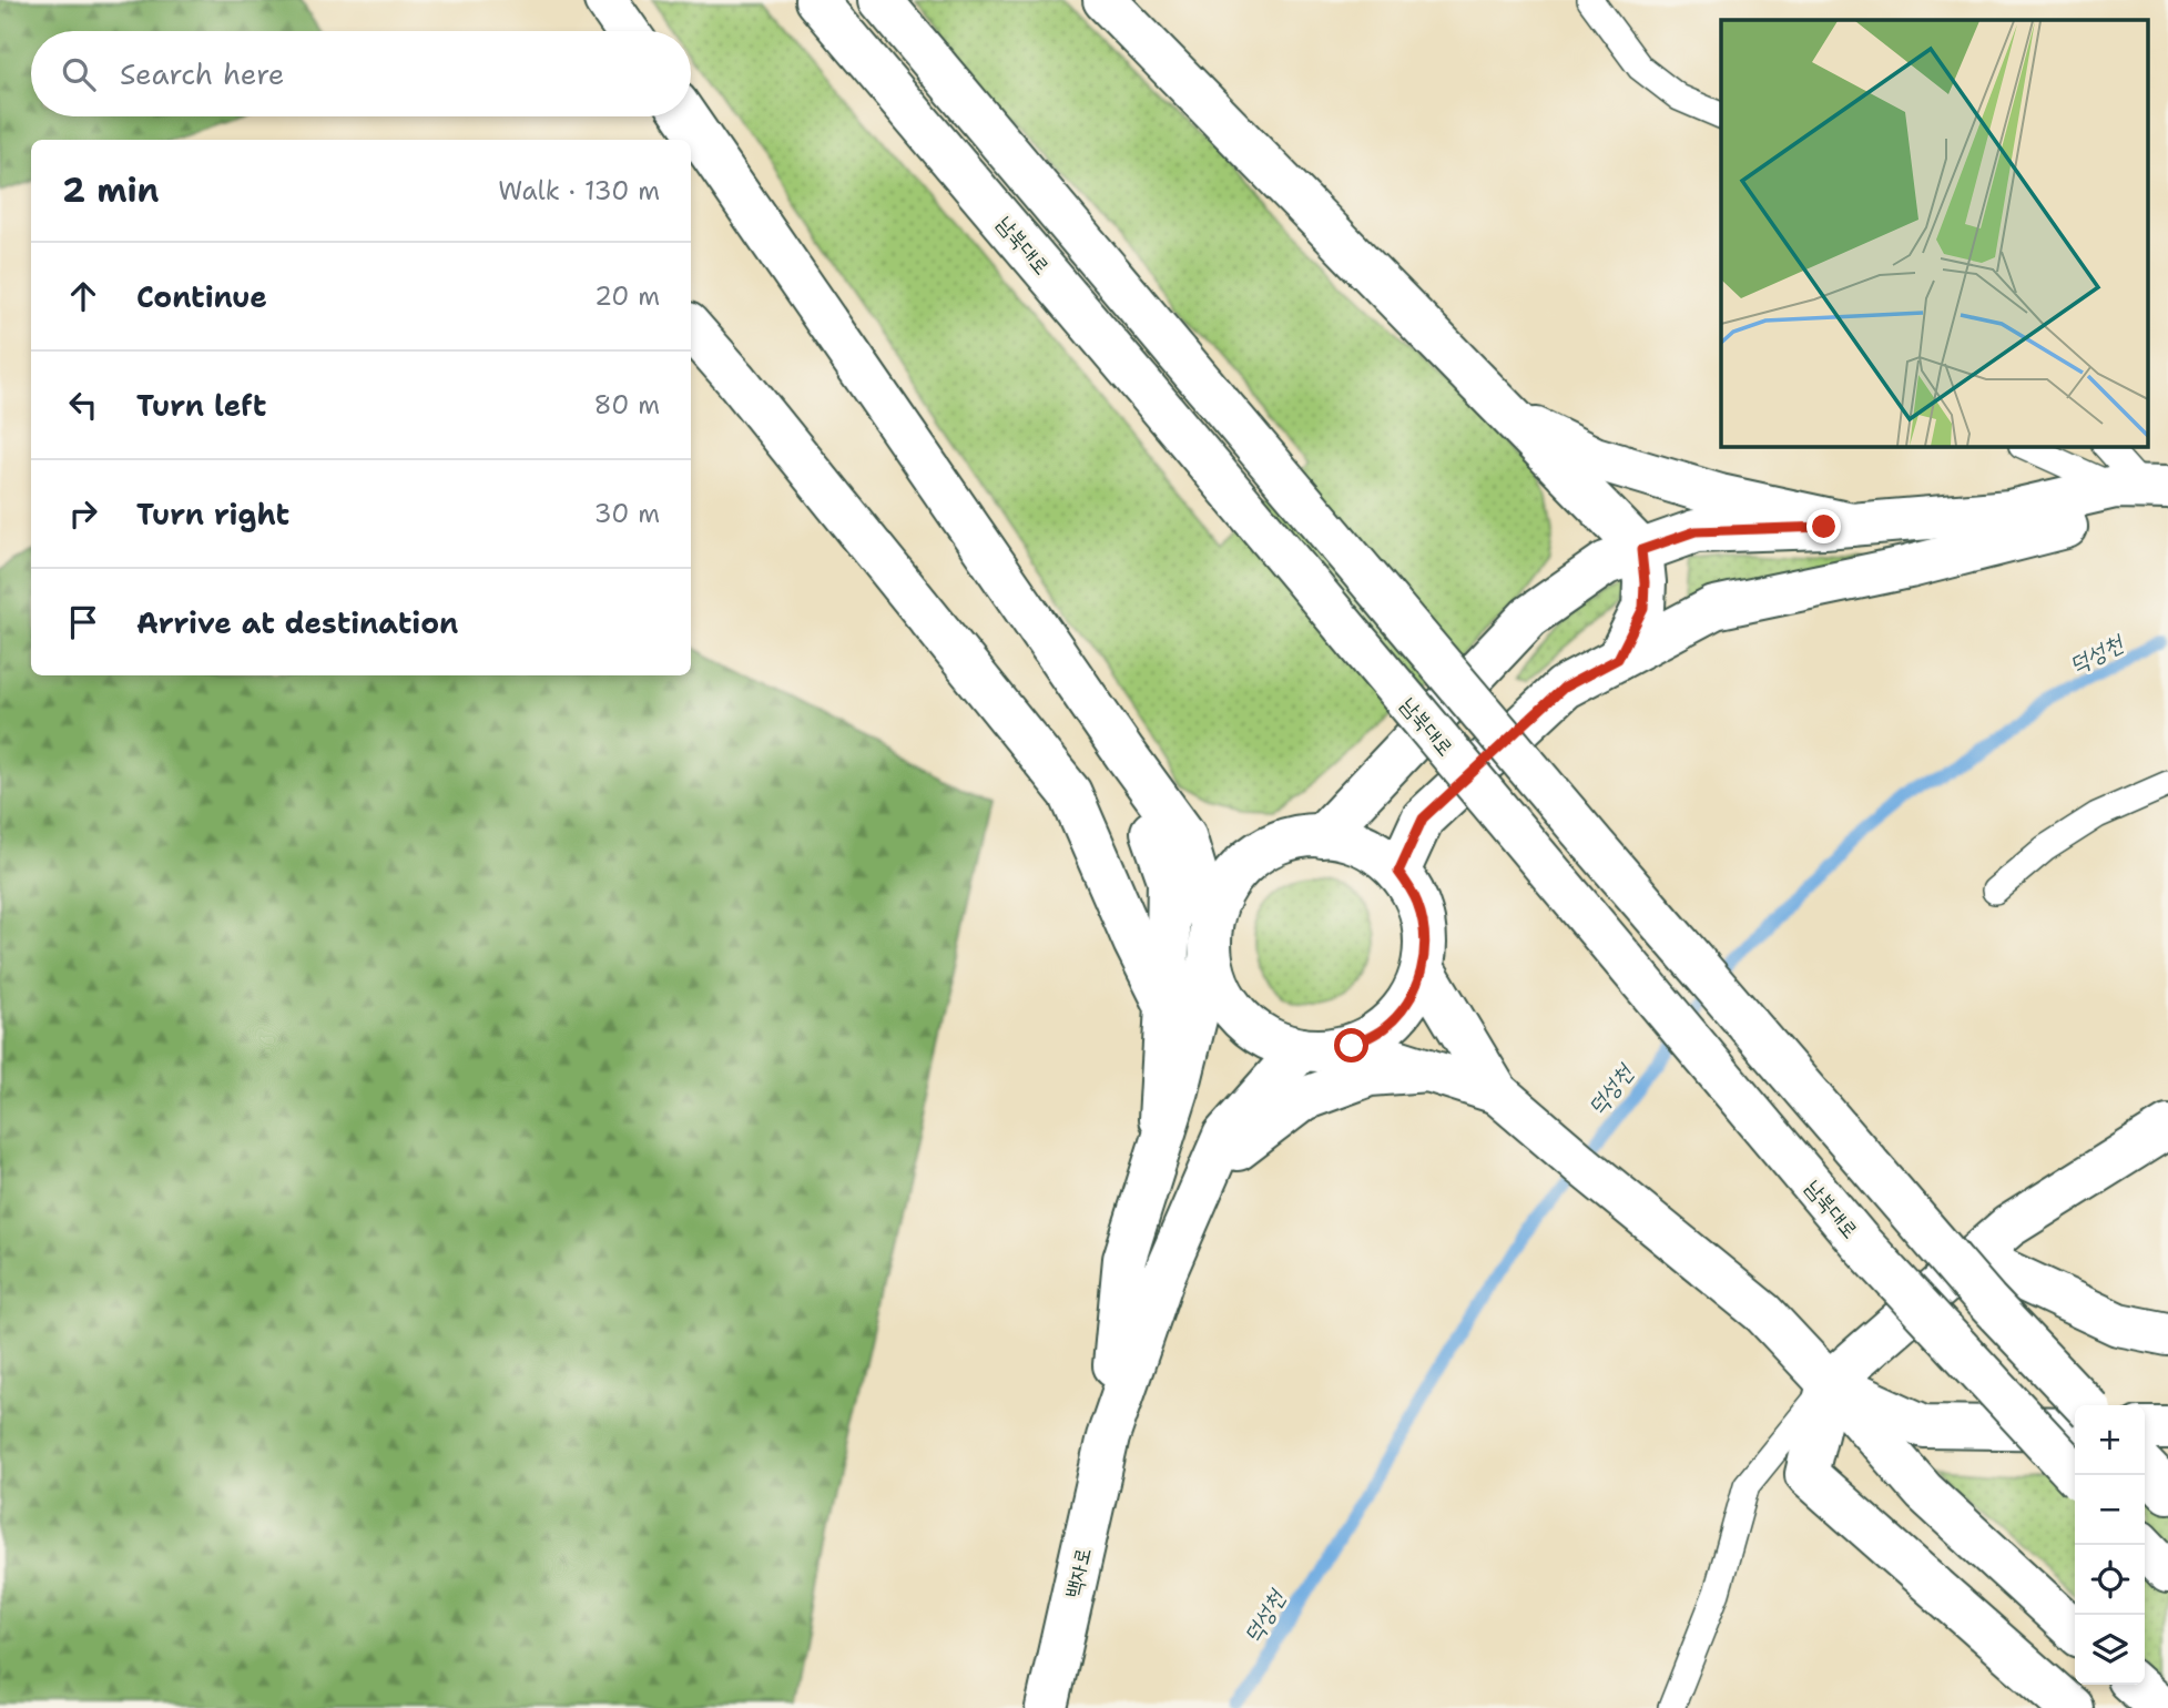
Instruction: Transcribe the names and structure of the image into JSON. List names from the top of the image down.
{
  "streets": {
    "main road": ["남북대로", "백자로"]
  },
  "water": ["덕성천"],
  "page": {
    "search": "Search here",
    "heading": ["2 min", "Walk · 130 m"],
    "list": [
      ["Continue", "20 m"],
      ["Turn left", "80 m"],
      ["Turn right", "30 m"],
      "Arrive at destination"
    ],
    "map_buttons": ["+", "−"]
  }
}
